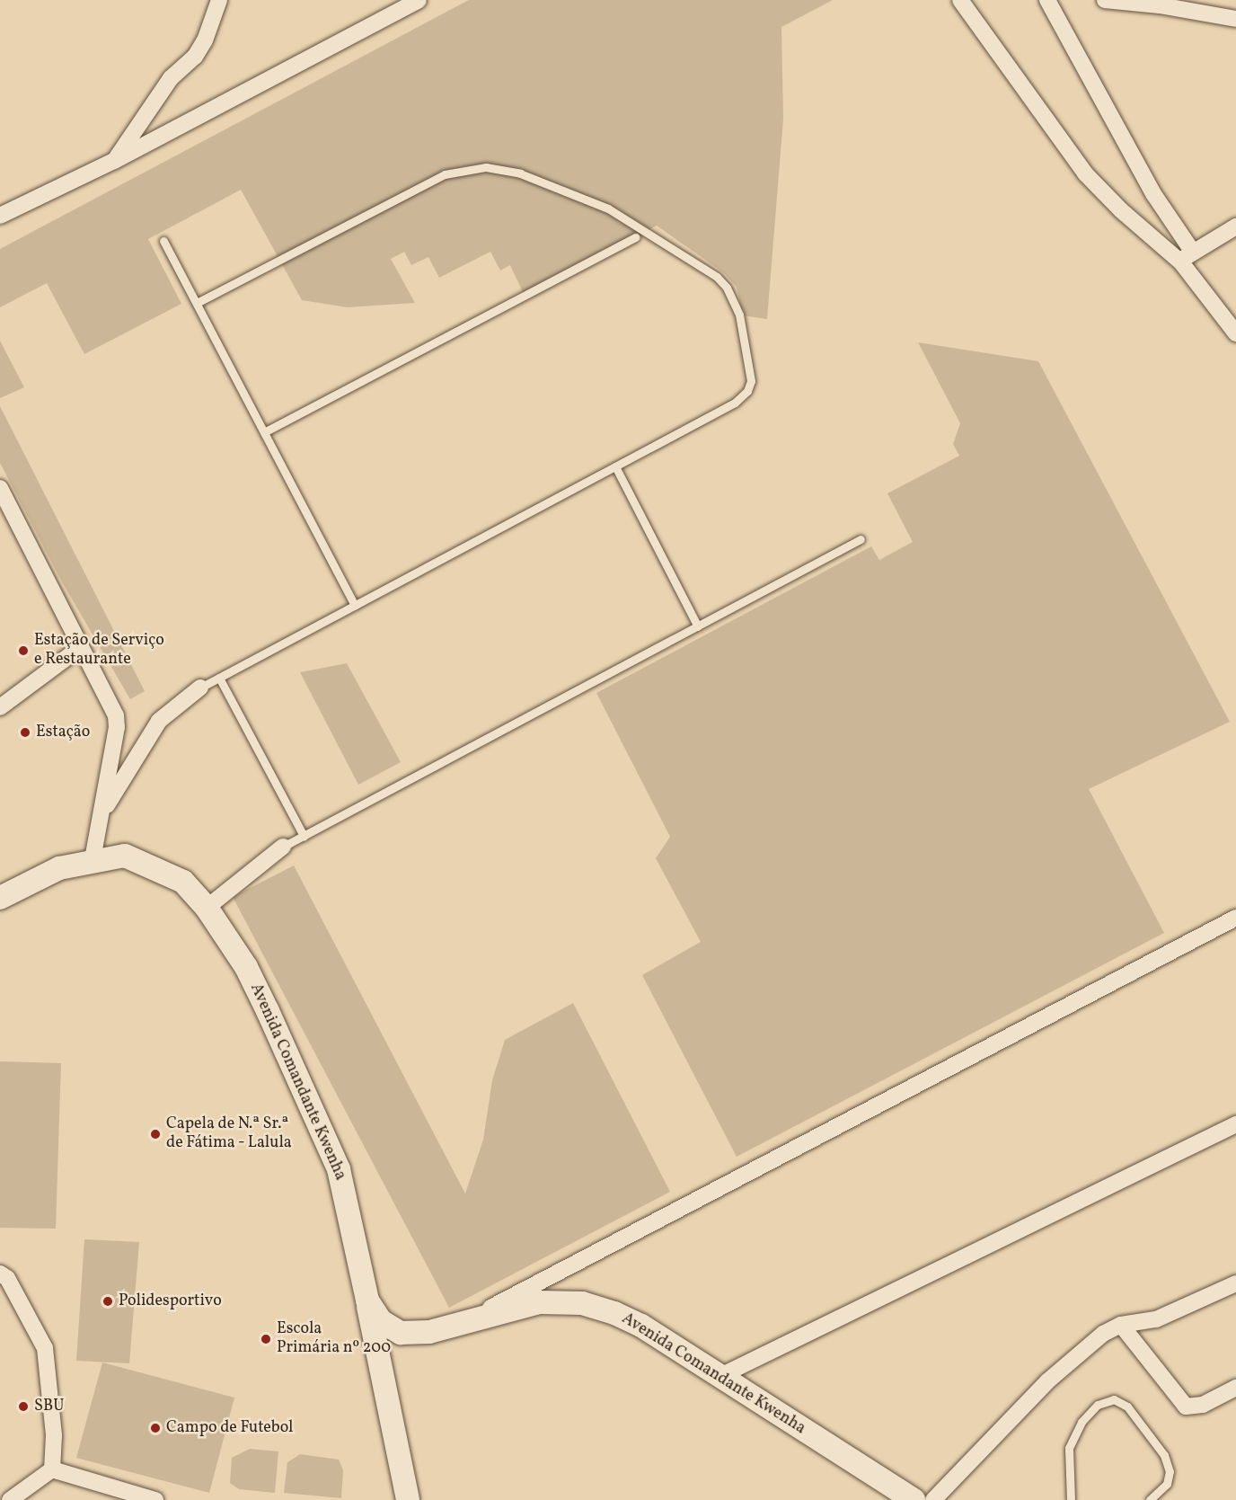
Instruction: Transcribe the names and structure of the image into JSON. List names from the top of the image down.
{
  "streets": {
    "main road": ["Avenida Comandante Kwenha"]
  },
  "places": [
    "Estação de Serviço e Restaurante",
    "Estação",
    "Capela de N.ª Sr.ª de Fátima - Lalula",
    "Polidesportivo",
    "Escola Primária nº 200",
    "SBU",
    "Campo de Futebol"
  ]
}
